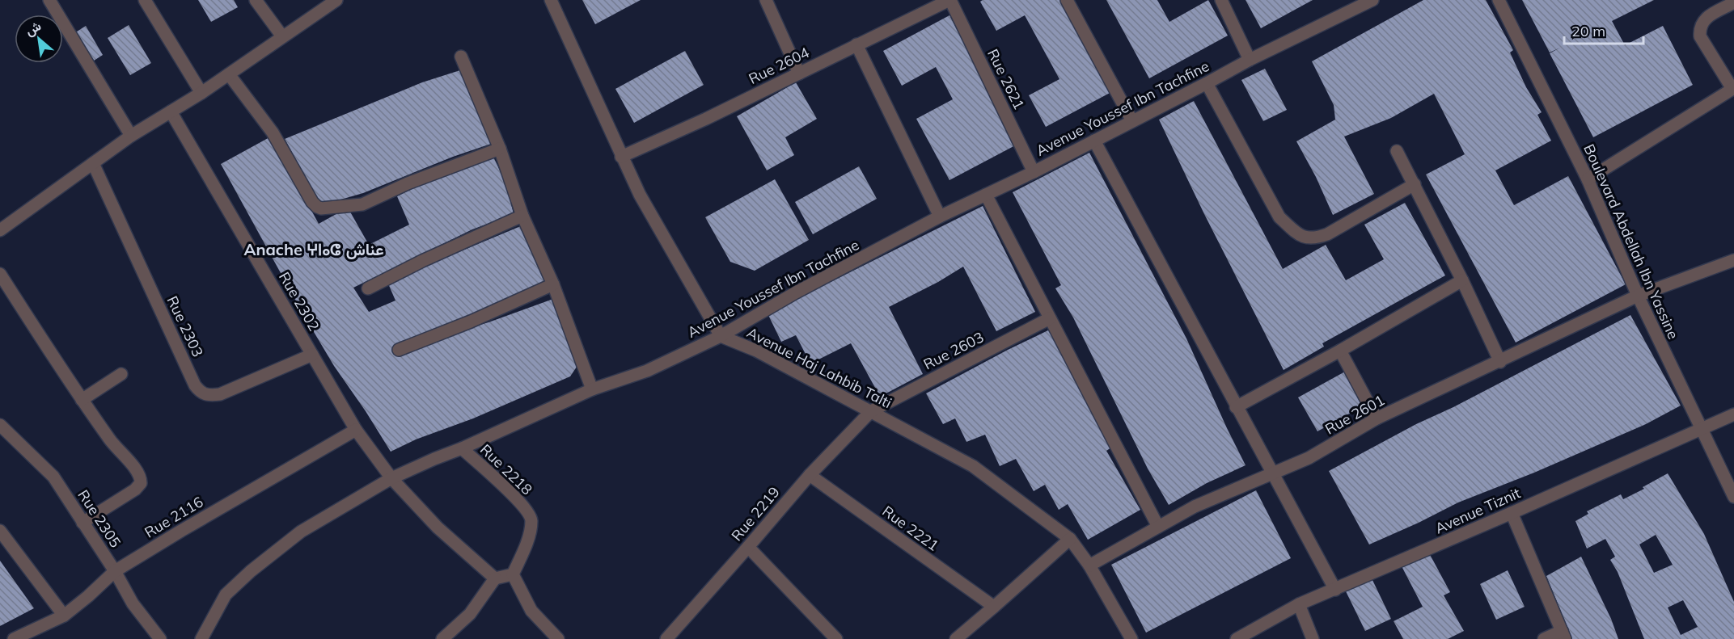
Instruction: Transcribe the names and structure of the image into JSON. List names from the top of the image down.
{
  "streets": {
    "street": [
      "Rue 2604",
      "Rue 2621",
      "Avenue Youssef Ibn Tachfine",
      "Boulevard Abdellah Ibn Yassine",
      "Rue 2302",
      "Rue 2303",
      "Rue 2603",
      "Avenue Haj Lahbib Talti",
      "Rue 2601",
      "Rue 2218",
      "Avenue Tiznit",
      "Rue 2219",
      "Rue 2116",
      "Rue 2305",
      "Rue 2221"
    ]
  },
  "crossings": [
    ["Rue 2604", "Rue 2621"],
    ["Rue 2621", "Avenue Youssef Ibn Tachfine"],
    ["Avenue Youssef Ibn Tachfine", "Rue 2302"],
    ["Avenue Youssef Ibn Tachfine", "Avenue Haj Lahbib Talti"],
    ["Avenue Youssef Ibn Tachfine", "Rue 2218"],
    ["Boulevard Abdellah Ibn Yassine", "Rue 2601"],
    ["Boulevard Abdellah Ibn Yassine", "Avenue Tiznit"],
    ["Rue 2302", "Rue 2303"],
    ["Rue 2302", "Rue 2116"],
    ["Rue 2603", "Avenue Haj Lahbib Talti"],
    ["Rue 2603", "Rue 2219"],
    ["Avenue Haj Lahbib Talti", "Rue 2601"],
    ["Avenue Haj Lahbib Talti", "Rue 2219"],
    ["Rue 2219", "Rue 2221"],
    ["Rue 2116", "Rue 2305"]
  ],
  "districts": ["Anache ⵖⵏⴰⵛ عناش"],
  "scale_bar": "20 m",
  "north": "top left"
}
